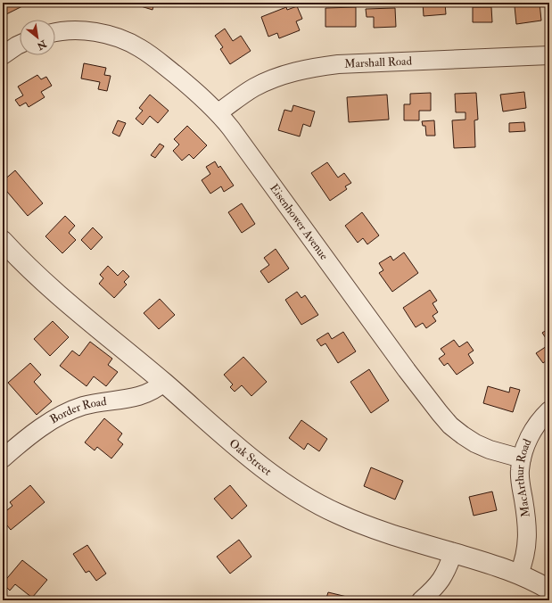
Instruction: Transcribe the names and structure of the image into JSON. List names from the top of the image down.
{
  "streets": {
    "street": [
      "Marshall Road",
      "Eisenhower Avenue",
      "Border Road",
      "Oak Street",
      "MacArthur Road"
    ]
  },
  "crossings": [
    ["Marshall Road", "Eisenhower Avenue"],
    ["Eisenhower Avenue", "MacArthur Road"],
    ["Border Road", "Oak Street"],
    ["Oak Street", "MacArthur Road"]
  ],
  "north": "bottom right"
}
